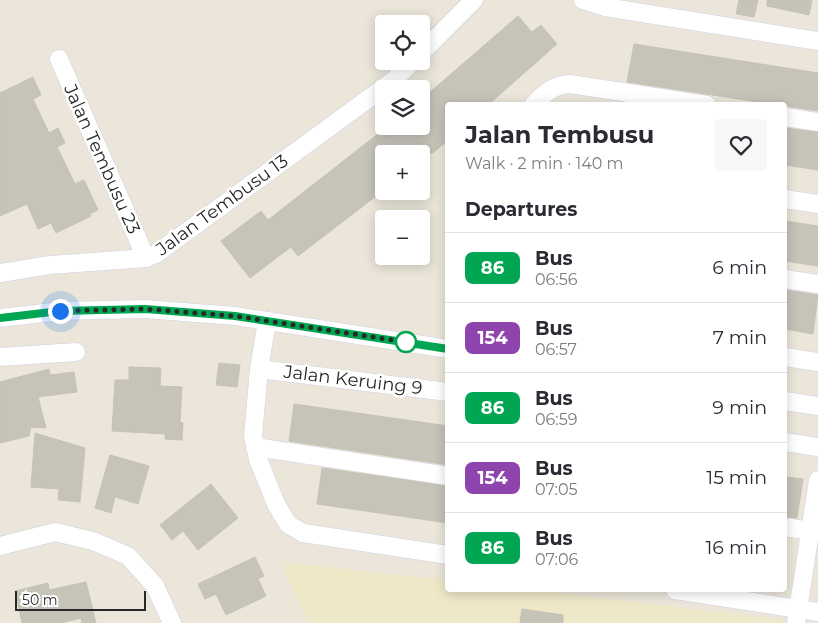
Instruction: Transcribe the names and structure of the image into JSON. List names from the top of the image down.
{
  "streets": {
    "street": ["Jalan Tembusu 23", "Jalan Tembusu 13", "Jalan Keruing 9"]
  },
  "crossings": [
    ["Jalan Tembusu 23", "Jalan Tembusu 13"]
  ],
  "lines": ["bus line 86"],
  "scale_bar": "50 m",
  "page": {
    "map_buttons": ["+", "−"],
    "heading": [
      ["Jalan Tembusu", "Walk · 2 min · 140 m"],
      "Departures"
    ],
    "list": [
      {
        "mark": "86",
        "name": "Bus",
        "note": "06:56",
        "value": "6 min"
      },
      {
        "mark": "154",
        "name": "Bus",
        "note": "06:57",
        "value": "7 min"
      },
      {
        "mark": "86",
        "name": "Bus",
        "note": "06:59",
        "value": "9 min"
      },
      {
        "mark": "154",
        "name": "Bus",
        "note": "07:05",
        "value": "15 min"
      },
      {
        "mark": "86",
        "name": "Bus",
        "note": "07:06",
        "value": "16 min"
      }
    ],
    "scale": "50 m"
  }
}
